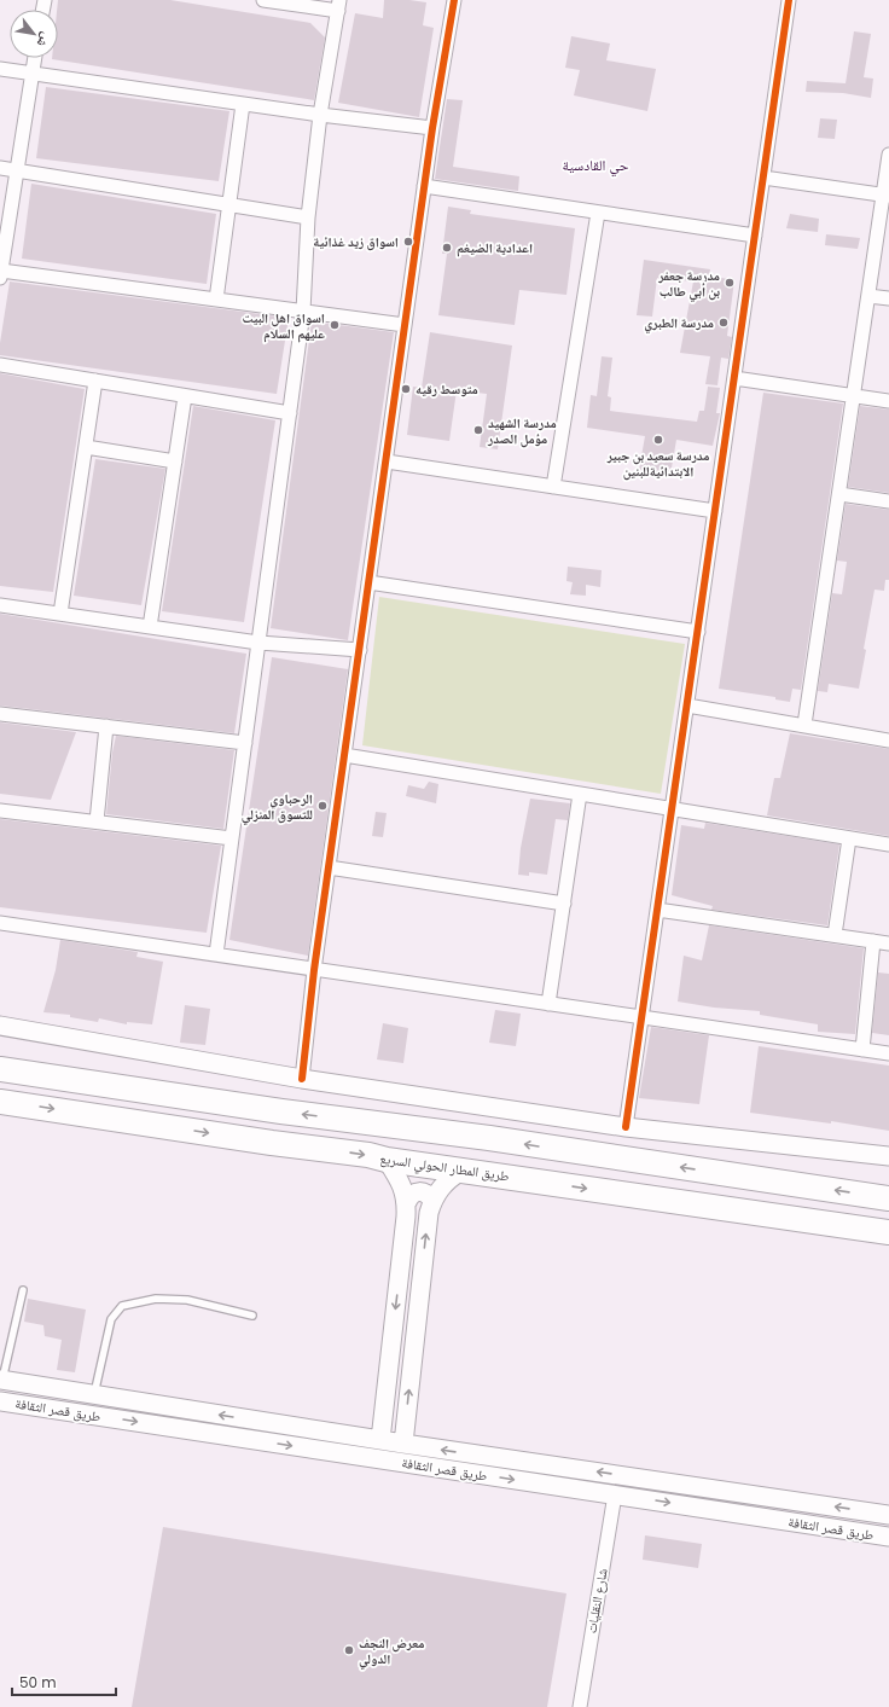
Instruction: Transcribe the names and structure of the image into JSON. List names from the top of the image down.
{
  "streets": {
    "highway": ["طريق المطار الحولي السريع"],
    "street": ["طريق قصر الثقافة", "شارع النقليات"]
  },
  "crossings": [
    ["طريق قصر الثقافة", "شارع النقليات"]
  ],
  "districts": ["حي القادسية"],
  "places": [
    "اسواق زيد غذائية",
    "اعدادية الضيغم",
    "مدرسة جعفر بن أبي طالب",
    "مدرسة الطبري",
    "اسواق اهل البيت عليهم السلام",
    "متوسط رقيه",
    "مدرسة الشهيد مؤمل الصدر",
    "مدرسة سعيد بن جبير الابتدائيةللبنين",
    "الرحباوي للتسوق المنزلي",
    "معرض النجف الدولي"
  ],
  "scale_bar": "50 m",
  "north": "bottom right"
}
